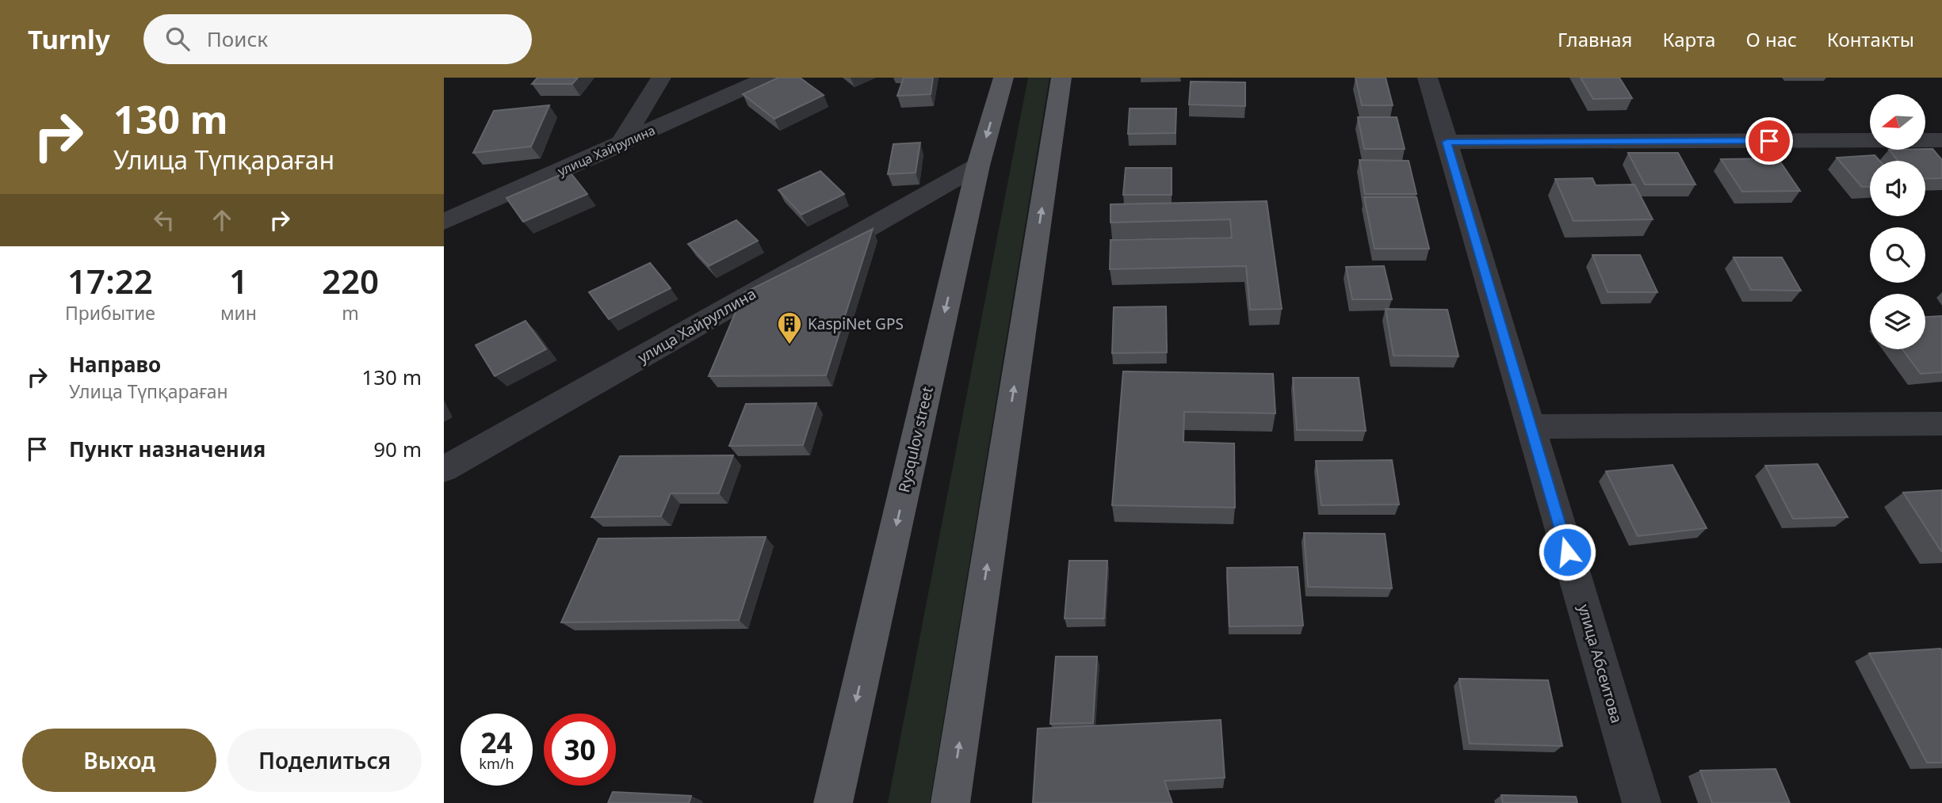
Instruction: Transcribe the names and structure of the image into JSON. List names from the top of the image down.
{
  "streets": {
    "main road": ["Rysqulov street"],
    "street": ["улица Хайрулина", "улица Хайруллина", "улица Абсеитова"]
  },
  "crossings": [
    ["улица Хайруллина", "Rysqulov street"]
  ],
  "places": {
    "building": ["KaspiNet GPS"]
  },
  "north": "left",
  "page": {
    "header": "Turnly",
    "search": "Поиск",
    "nav": [
      "Главная",
      "Карта",
      "О нас",
      "Контакты"
    ],
    "turn": ["130 m", "Улица Түпқараған"],
    "eta": [
      "17:22",
      "Прибытие",
      "1",
      "мин",
      "220",
      "m"
    ],
    "list": [
      {
        "name": "Направо",
        "note": "Улица Түпқараған",
        "value": "130 m"
      },
      {
        "name": "Пункт назначения",
        "value": "90 m"
      }
    ],
    "speed": "24 km/h",
    "limit": "30",
    "buttons": ["Выход", "Поделиться"]
  }
}
